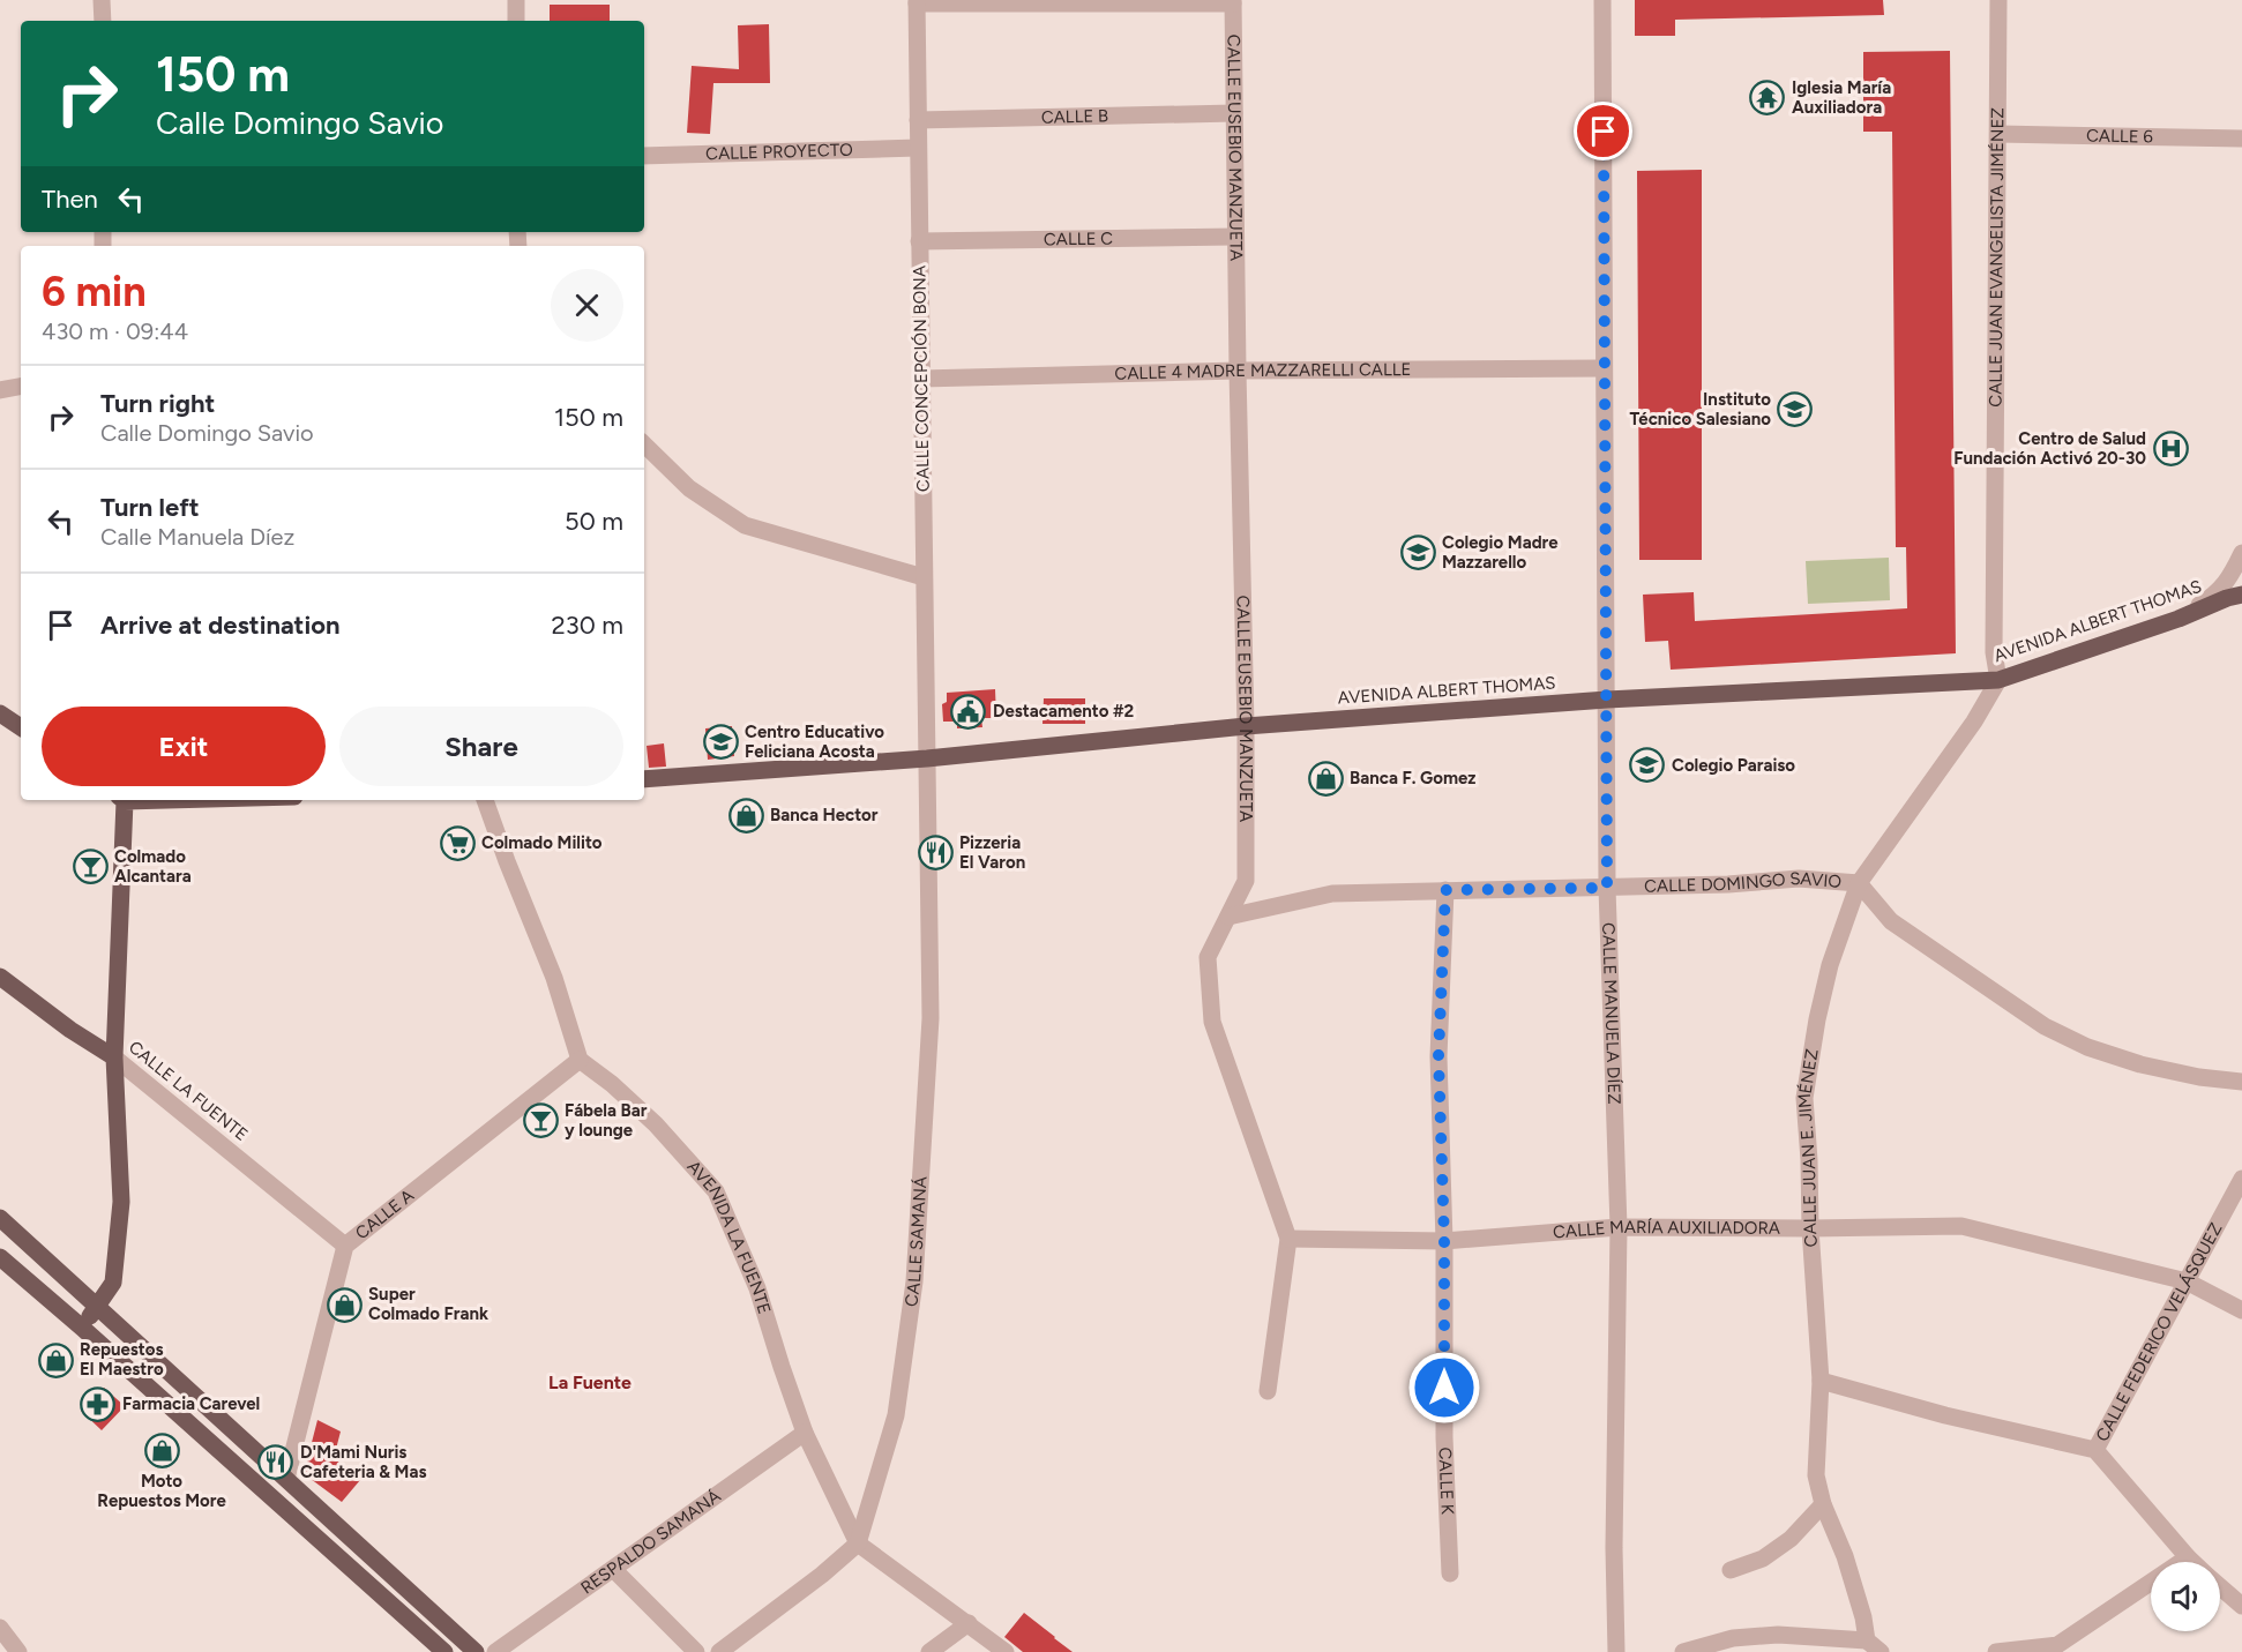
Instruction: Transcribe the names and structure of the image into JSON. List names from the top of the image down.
{
  "streets": {
    "main road": ["AVENIDA ALBERT THOMAS", "CALLE LA FUENTE"],
    "street": [
      "CALLE B",
      "CALLE 6",
      "CALLE EUSEBIO MANZUETA",
      "CALLE PROYECTO",
      "CALLE C",
      "CALLE JUAN EVANGELISTA JIMÉNEZ",
      "CALLE 4 MADRE MAZZARELLI CALLE",
      "CALLE CONCEPCIÓN BONA",
      "CALLE DOMINGO SAVIO",
      "CALLE MANUELA DÍEZ",
      "CALLE JUAN E. JIMÉNEZ",
      "CALLE A",
      "CALLE MARÍA AUXILIADORA",
      "AVENIDA LA FUENTE",
      "CALLE SAMANÁ",
      "CALLE FEDERICO VELÁSQUEZ",
      "CALLE K",
      "RESPALDO SAMANÁ"
    ]
  },
  "crossings": [
    ["CALLE B", "CALLE EUSEBIO MANZUETA"],
    ["CALLE B", "CALLE CONCEPCIÓN BONA"],
    ["CALLE 6", "CALLE JUAN EVANGELISTA JIMÉNEZ"],
    ["CALLE EUSEBIO MANZUETA", "CALLE C"],
    ["CALLE EUSEBIO MANZUETA", "CALLE 4 MADRE MAZZARELLI CALLE"],
    ["CALLE EUSEBIO MANZUETA", "AVENIDA ALBERT THOMAS"],
    ["CALLE EUSEBIO MANZUETA", "CALLE DOMINGO SAVIO"],
    ["CALLE EUSEBIO MANZUETA", "CALLE MARÍA AUXILIADORA"],
    ["CALLE PROYECTO", "CALLE CONCEPCIÓN BONA"],
    ["CALLE C", "CALLE CONCEPCIÓN BONA"],
    ["CALLE JUAN EVANGELISTA JIMÉNEZ", "AVENIDA ALBERT THOMAS"],
    ["CALLE JUAN EVANGELISTA JIMÉNEZ", "CALLE JUAN E. JIMÉNEZ"],
    ["CALLE 4 MADRE MAZZARELLI CALLE", "CALLE CONCEPCIÓN BONA"],
    ["CALLE 4 MADRE MAZZARELLI CALLE", "CALLE MANUELA DÍEZ"],
    ["CALLE CONCEPCIÓN BONA", "AVENIDA ALBERT THOMAS"],
    ["CALLE CONCEPCIÓN BONA", "CALLE SAMANÁ"],
    ["AVENIDA ALBERT THOMAS", "CALLE MANUELA DÍEZ"],
    ["AVENIDA ALBERT THOMAS", "CALLE JUAN E. JIMÉNEZ"],
    ["AVENIDA ALBERT THOMAS", "CALLE SAMANÁ"],
    ["CALLE DOMINGO SAVIO", "CALLE MANUELA DÍEZ"],
    ["CALLE DOMINGO SAVIO", "CALLE JUAN E. JIMÉNEZ"],
    ["CALLE DOMINGO SAVIO", "CALLE K"],
    ["CALLE MANUELA DÍEZ", "CALLE MARÍA AUXILIADORA"],
    ["CALLE LA FUENTE", "CALLE A"],
    ["CALLE JUAN E. JIMÉNEZ", "CALLE MARÍA AUXILIADORA"],
    ["CALLE A", "AVENIDA LA FUENTE"],
    ["CALLE MARÍA AUXILIADORA", "CALLE FEDERICO VELÁSQUEZ"],
    ["CALLE MARÍA AUXILIADORA", "CALLE K"],
    ["AVENIDA LA FUENTE", "CALLE SAMANÁ"],
    ["AVENIDA LA FUENTE", "RESPALDO SAMANÁ"]
  ],
  "districts": ["La Fuente"],
  "places": {
    "temple": ["Iglesia María Auxiliadora"],
    "school or university": [
      "Instituto Técnico Salesiano",
      "Colegio Madre Mazzarello",
      "Centro Educativo Feliciana Acosta",
      "Colegio Paraiso"
    ],
    "hospital": ["Centro de Salud Fundación Activó 20-30"],
    "public building": ["Destacamento #2"],
    "shop": [
      "Banca F. Gomez",
      "Banca Hector",
      "Super Colmado Frank",
      "Repuestos El Maestro",
      "Moto Repuestos More"
    ],
    "supermarket": ["Colmado Milito"],
    "restaurant": ["Pizzeria El Varon", "D'Mami Nuris Cafeteria & Mas"],
    "bar": ["Colmado Alcantara", "Fábela Bar y lounge"],
    "pharmacy": ["Farmacia Carevel"]
  },
  "page": {
    "turn": ["150 m", "Calle Domingo Savio"],
    "then": "Then",
    "heading": ["6 min", "430 m · 09:44"],
    "list": [
      {
        "name": "Turn right",
        "note": "Calle Domingo Savio",
        "value": "150 m"
      },
      {
        "name": "Turn left",
        "note": "Calle Manuela Díez",
        "value": "50 m"
      },
      {
        "name": "Arrive at destination",
        "value": "230 m"
      }
    ],
    "buttons": ["Exit", "Share"]
  }
}
